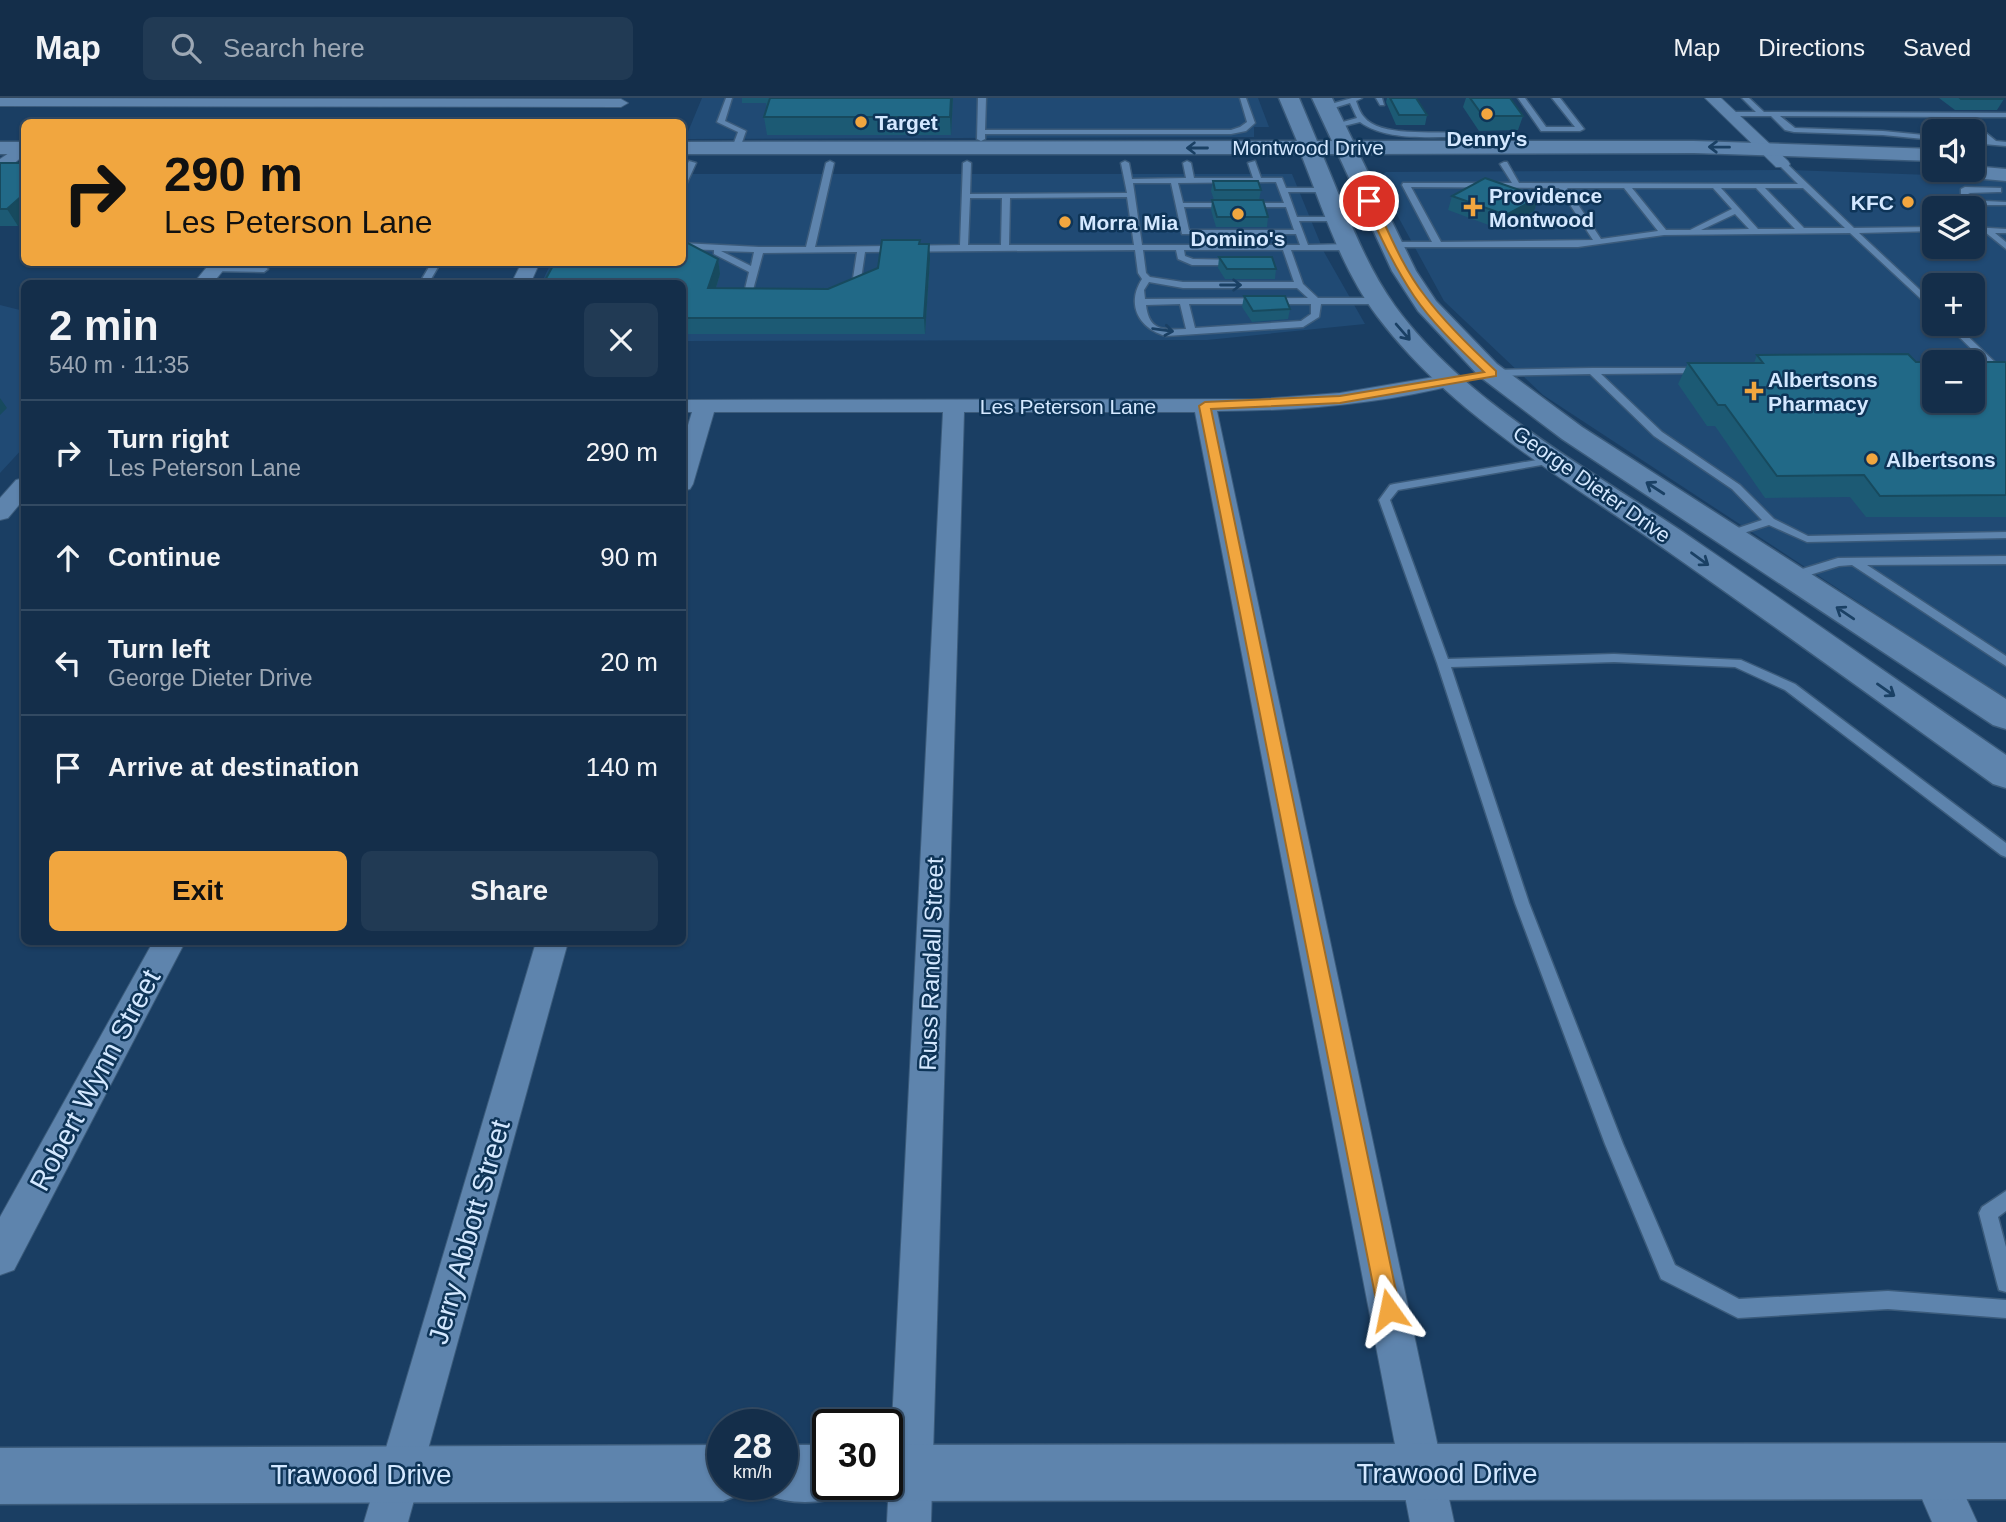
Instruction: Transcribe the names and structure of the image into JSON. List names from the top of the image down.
{
  "streets": {
    "main road": ["Montwood Drive", "George Dieter Drive", "Trawood Drive"],
    "street": [
      "Les Peterson Lane",
      "Russ Randall Street",
      "Robert Wynn Street",
      "Jerry Abbott Street"
    ]
  },
  "crossings": [
    ["Montwood Drive", "George Dieter Drive"],
    ["Les Peterson Lane", "George Dieter Drive"],
    ["Les Peterson Lane", "Russ Randall Street"],
    ["Jerry Abbott Street", "Trawood Drive"]
  ],
  "places": {
    "other": [
      "Denny's",
      "Target",
      "KFC",
      "Domino's",
      "Morra Mia",
      "Albertsons"
    ],
    "health": ["Providence Montwood", "Albertsons Pharmacy"]
  },
  "page": {
    "header": "Map",
    "search": "Search here",
    "nav": ["Map", "Directions", "Saved"],
    "map_buttons": ["+", "−"],
    "turn": ["290 m", "Les Peterson Lane"],
    "heading": ["2 min", "540 m · 11:35"],
    "list": [
      {
        "name": "Turn right",
        "note": "Les Peterson Lane",
        "value": "290 m"
      },
      {
        "name": "Continue",
        "value": "90 m"
      },
      {
        "name": "Turn left",
        "note": "George Dieter Drive",
        "value": "20 m"
      },
      {
        "name": "Arrive at destination",
        "value": "140 m"
      }
    ],
    "buttons": ["Exit", "Share"],
    "speed": "28 km/h",
    "limit": "30"
  }
}
